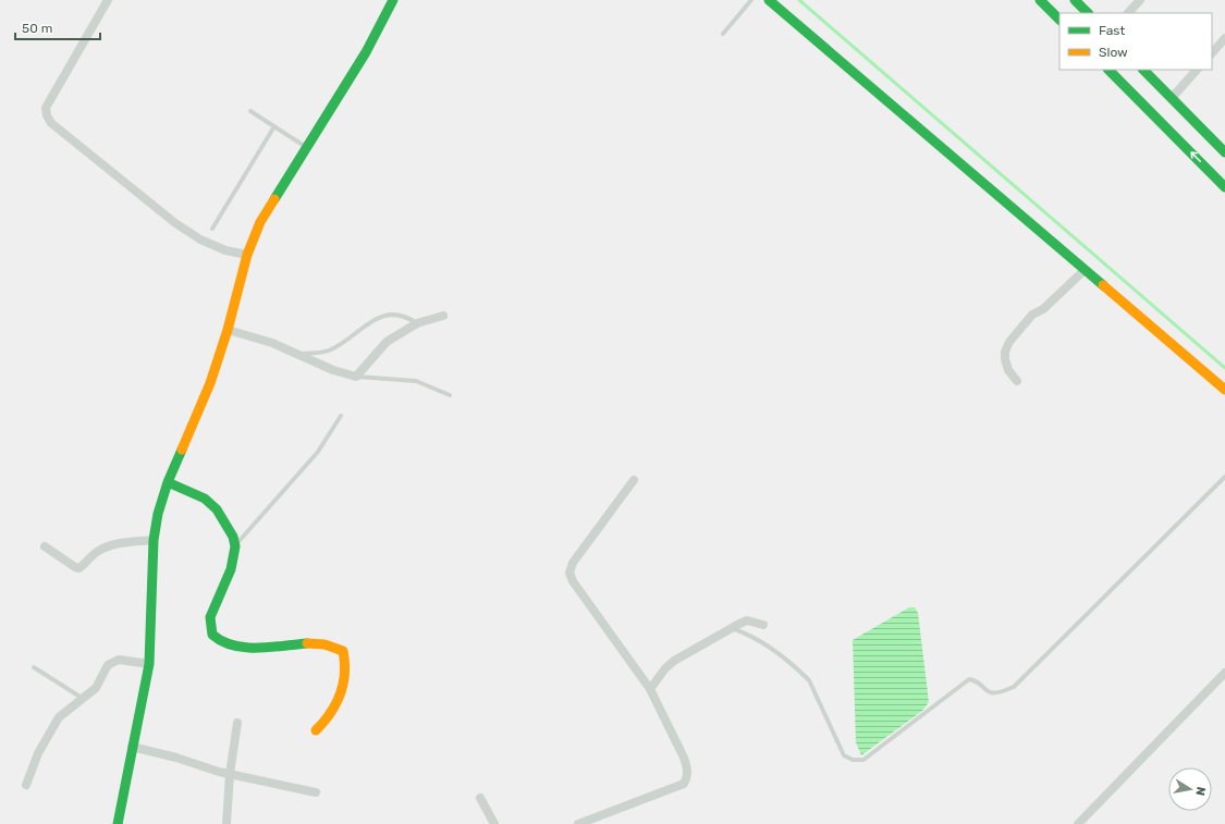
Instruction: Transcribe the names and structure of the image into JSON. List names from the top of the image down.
{
  "legend": ["Fast", "Slow"],
  "scale_bar": "50 m",
  "north": "right"
}
